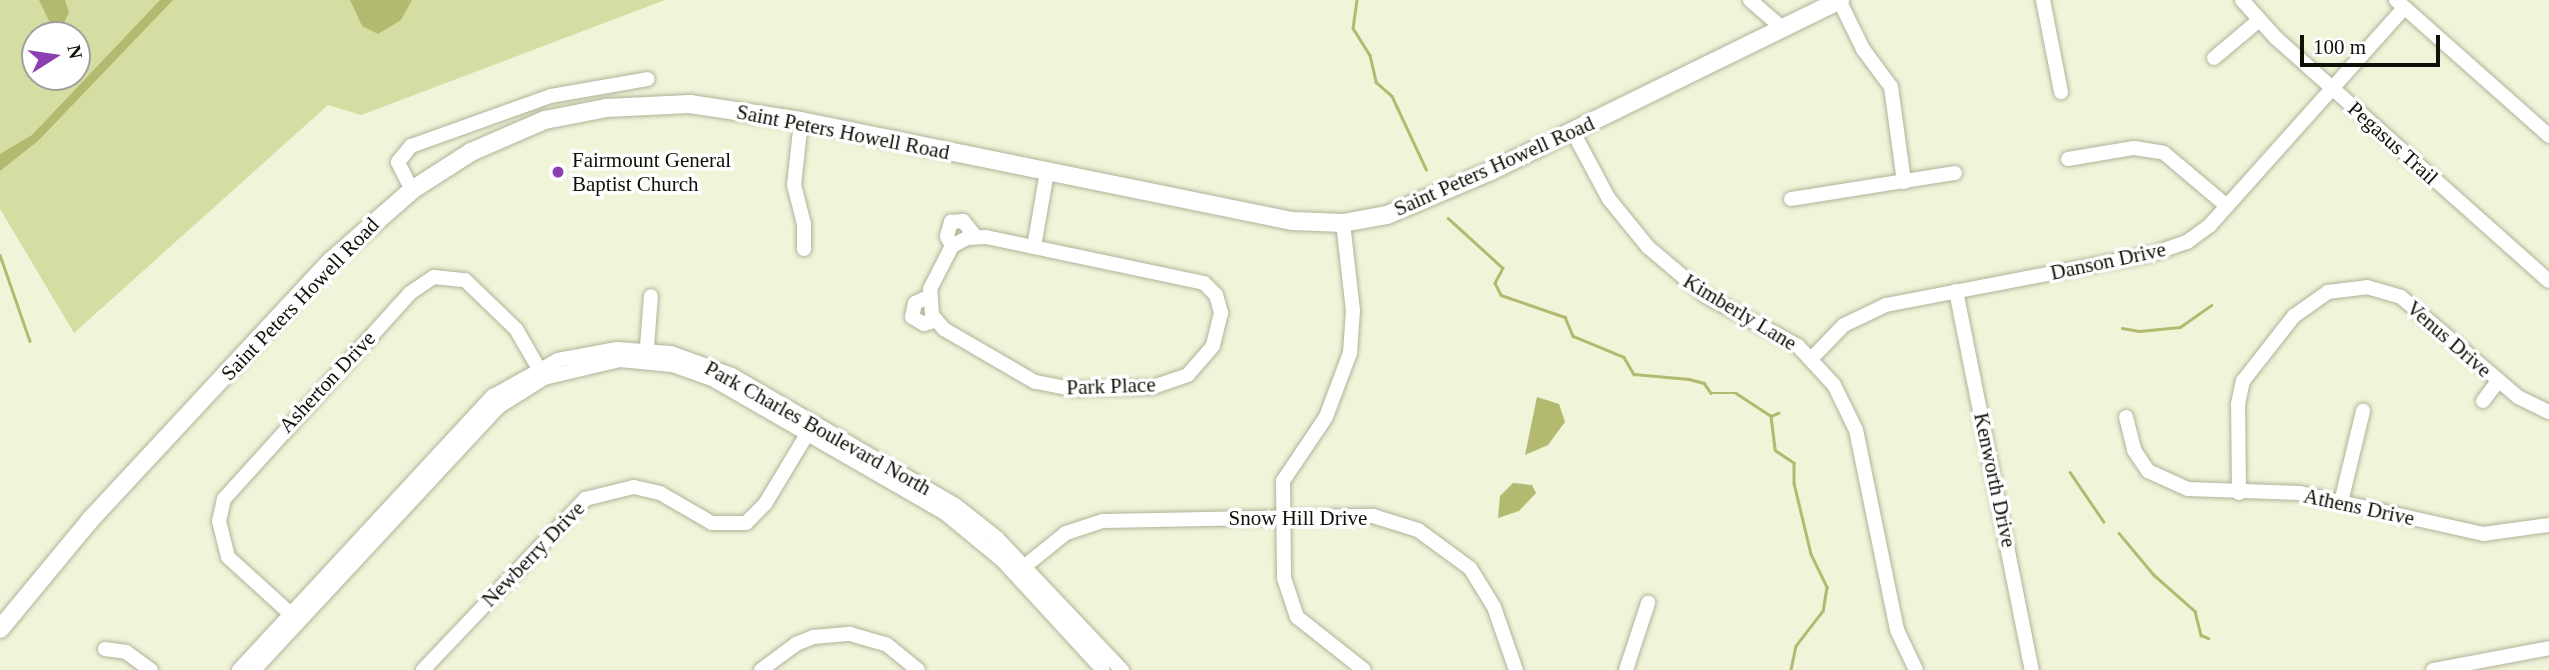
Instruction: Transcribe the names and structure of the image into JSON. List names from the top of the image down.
{
  "streets": {
    "main road": ["Saint Peters Howell Road"],
    "street": [
      "Pegasus Trail",
      "Danson Drive",
      "Kimberly Lane",
      "Venus Drive",
      "Asherton Drive",
      "Park Place",
      "Park Charles Boulevard North",
      "Kenworth Drive",
      "Athens Drive",
      "Snow Hill Drive",
      "Newberry Drive"
    ]
  },
  "crossings": [
    ["Saint Peters Howell Road", "Kimberly Lane"],
    ["Pegasus Trail", "Danson Drive"],
    ["Danson Drive", "Kimberly Lane"],
    ["Danson Drive", "Kenworth Drive"],
    ["Venus Drive", "Athens Drive"],
    ["Asherton Drive", "Park Charles Boulevard North"],
    ["Park Charles Boulevard North", "Snow Hill Drive"],
    ["Park Charles Boulevard North", "Newberry Drive"]
  ],
  "places": ["Fairmount General Baptist Church"],
  "scale_bar": "100 m",
  "north": "right"
}
